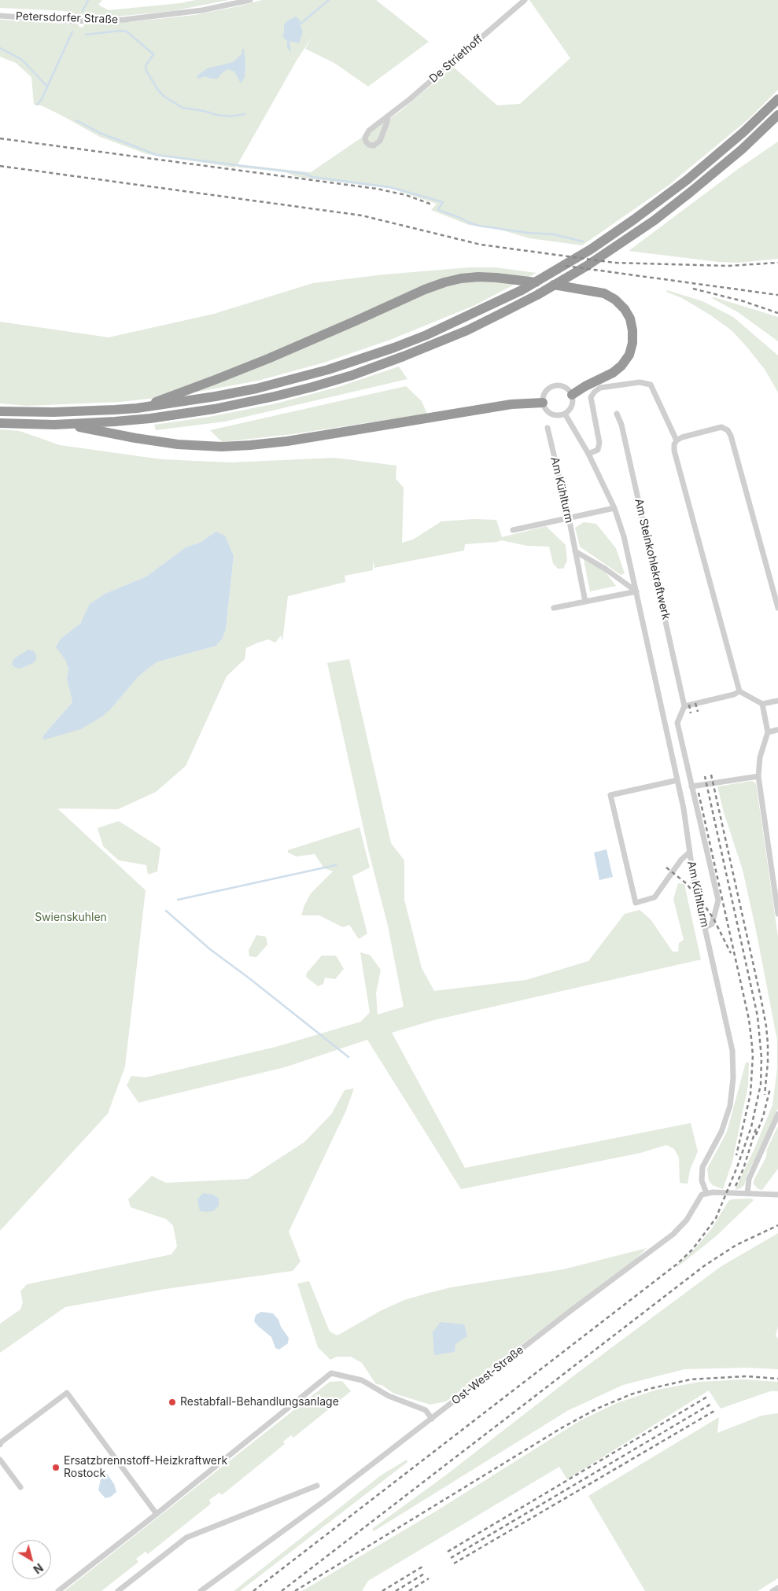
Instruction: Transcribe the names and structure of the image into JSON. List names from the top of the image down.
{
  "streets": {
    "street": [
      "Petersdorfer Straße",
      "De Striethoff",
      "Am Kühlturm",
      "Am Steinkohlekraftwerk",
      "Ost-West-Straße"
    ]
  },
  "crossings": [
    ["Am Kühlturm", "Ost-West-Straße"]
  ],
  "parks": ["Swienskuhlen"],
  "places": ["Restabfall-Behandlungsanlage", "Ersatzbrennstoff-Heizkraftwerk Rostock"],
  "north": "bottom right"
}
